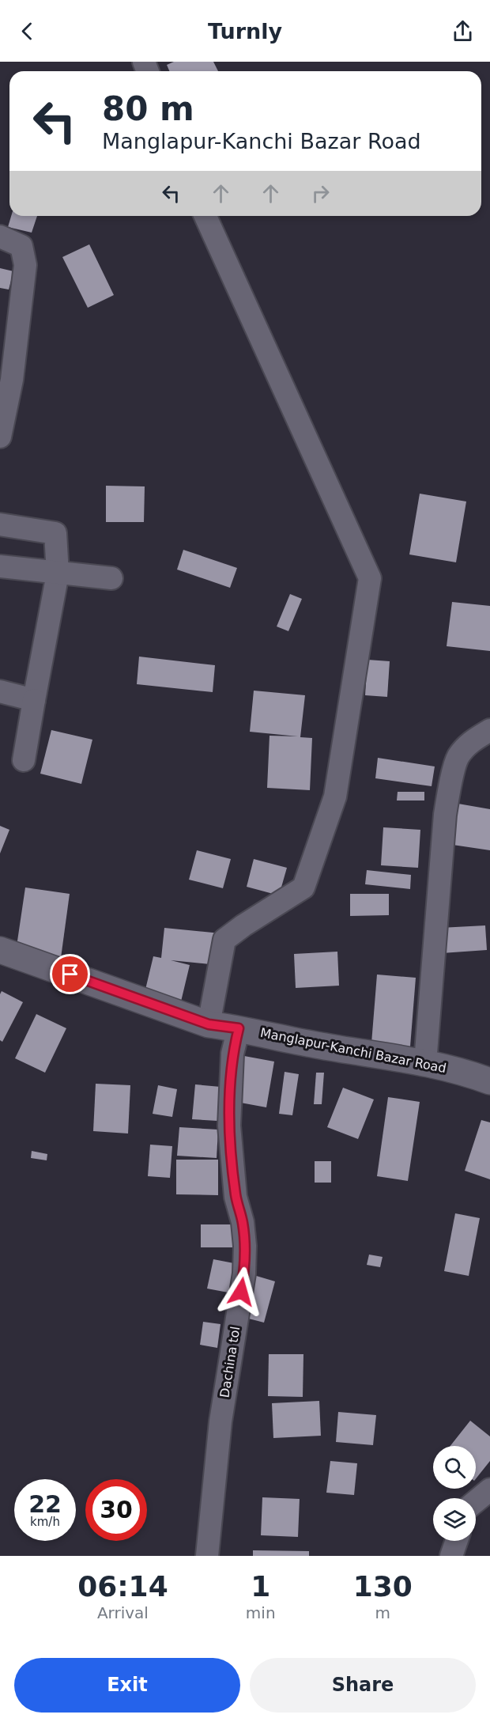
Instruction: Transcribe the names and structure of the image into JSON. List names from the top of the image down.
{
  "streets": {
    "street": ["Manglapur-Kanchi Bazar Road", "Dachina tol"]
  },
  "crossings": [
    ["Manglapur-Kanchi Bazar Road", "Dachina tol"]
  ],
  "page": {
    "header": "Turnly",
    "turn": ["80 m", "Manglapur-Kanchi Bazar Road"],
    "speed": "22 km/h",
    "limit": "30",
    "eta": [
      "06:14",
      "Arrival",
      "1",
      "min",
      "130",
      "m"
    ],
    "buttons": ["Exit", "Share"]
  }
}
